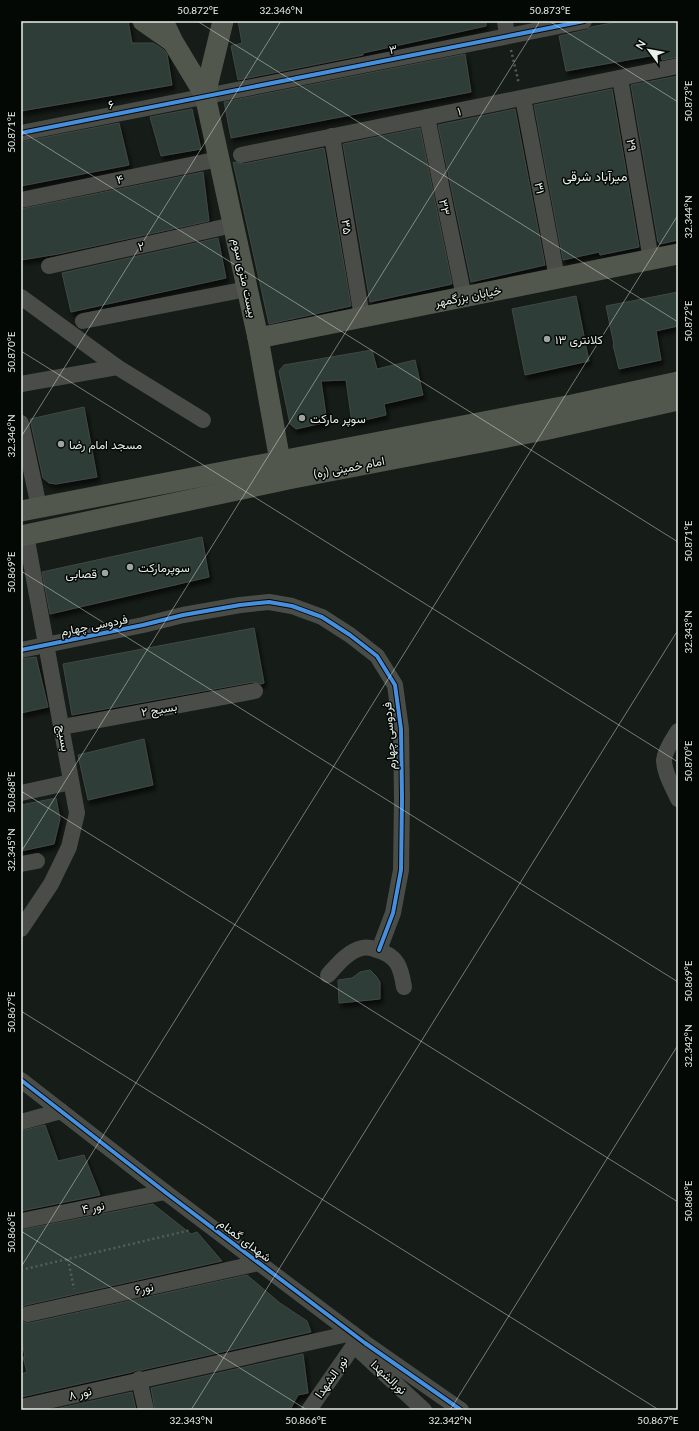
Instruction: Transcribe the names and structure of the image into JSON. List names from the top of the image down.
{
  "streets": {
    "main road": ["بیست متری سوم", "خیابان بزرگمهر", "امام خمینی (ره)"],
    "street": [
      "۳",
      "۶",
      "۱",
      "۲۹",
      "۴",
      "۳۱",
      "۳۳",
      "۳۵",
      "۲",
      "فردوسی چهارم",
      "بسیج ۲",
      "بسیج",
      "نور ۴",
      "شهدای گمنام",
      "نور۶",
      "نور الشهدا",
      "نورالشهدا",
      "نور ۸"
    ]
  },
  "crossings": [
    ["۳", "۶"],
    ["۳", "بیست متری سوم"],
    ["۶", "بیست متری سوم"],
    ["۱", "۲۹"],
    ["۱", "۳۱"],
    ["۱", "۳۳"],
    ["۱", "۳۵"],
    ["۲۹", "خیابان بزرگمهر"],
    ["۴", "بیست متری سوم"],
    ["۳۱", "خیابان بزرگمهر"],
    ["۳۳", "خیابان بزرگمهر"],
    ["۳۵", "خیابان بزرگمهر"],
    ["۲", "بیست متری سوم"],
    ["بیست متری سوم", "خیابان بزرگمهر"],
    ["بیست متری سوم", "امام خمینی (ره)"],
    ["امام خمینی (ره)", "بسیج"],
    ["فردوسی چهارم", "بسیج"],
    ["بسیج ۲", "بسیج"],
    ["نور ۴", "شهدای گمنام"],
    ["شهدای گمنام", "نور۶"],
    ["شهدای گمنام", "نور الشهدا"],
    ["شهدای گمنام", "نورالشهدا"],
    ["شهدای گمنام", "نور ۸"],
    ["نور الشهدا", "نورالشهدا"],
    ["نور الشهدا", "نور ۸"],
    ["نورالشهدا", "نور ۸"]
  ],
  "districts": ["میرآباد شرقی"],
  "places": [
    "کلانتری ۱۳",
    "سوپر مارکت",
    "مسجد امام رضا",
    "سوپرمارکت",
    "قصابی"
  ],
  "north": "top left",
  "coordinates": [
    "50.872°E",
    "32.346°N",
    "50.873°E",
    "50.871°E",
    "32.344°N",
    "50.870°E",
    "50.869°E",
    "32.343°N",
    "50.868°E",
    "32.345°N",
    "50.867°E",
    "32.342°N",
    "50.866°E"
  ]
}
